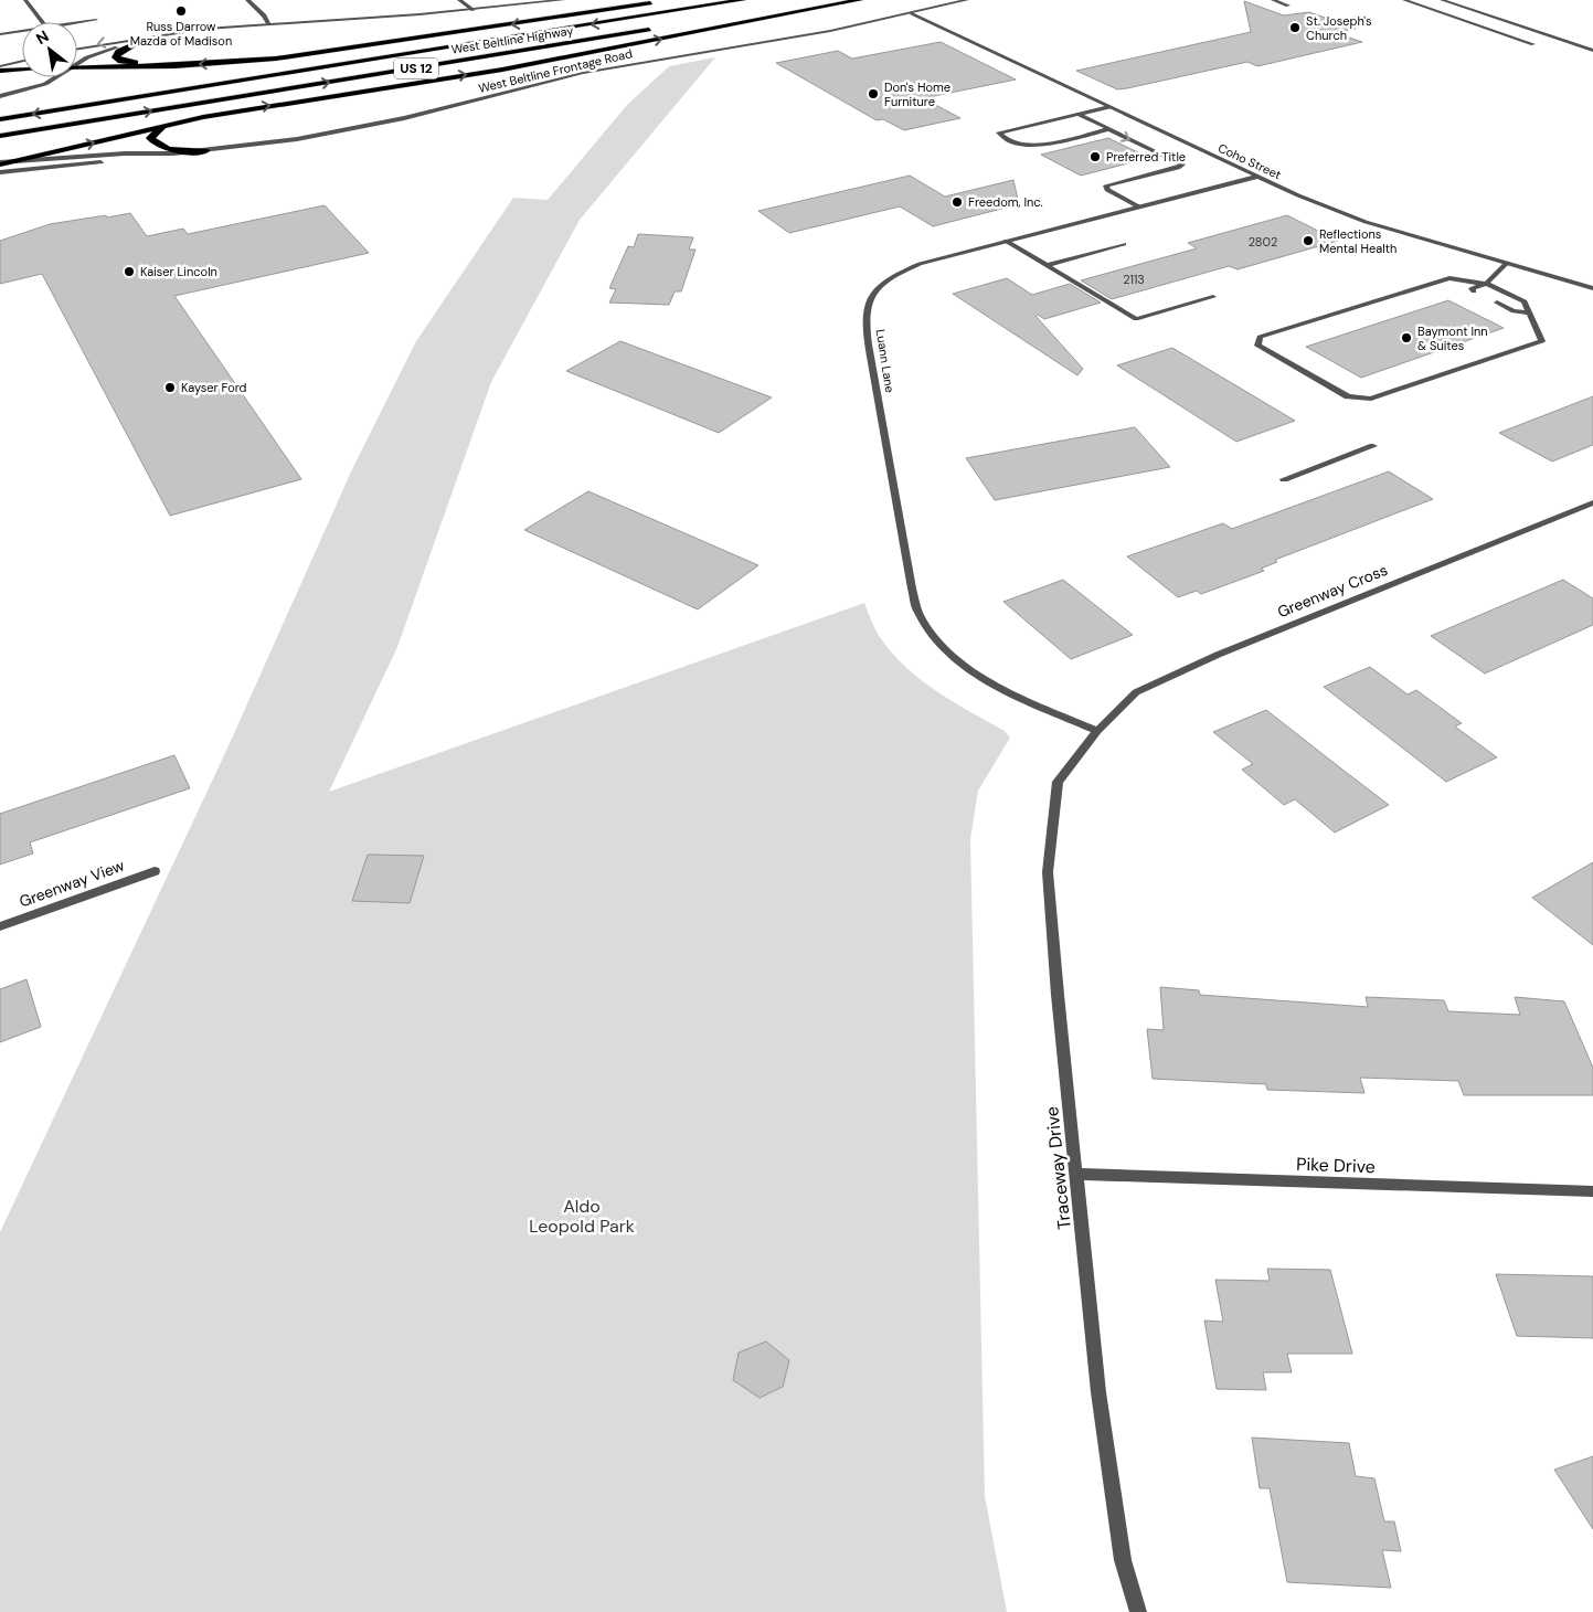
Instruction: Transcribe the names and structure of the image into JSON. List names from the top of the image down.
{
  "streets": {
    "highway": ["West Beltline Highway", "US 12"],
    "street": [
      "West Beltline Frontage Road",
      "Coho Street",
      "Luann Lane",
      "Greenway Cross",
      "Greenway View",
      "Pike Drive",
      "Traceway Drive"
    ]
  },
  "crossings": [
    ["West Beltline Frontage Road", "Coho Street"],
    ["Coho Street", "Luann Lane"],
    ["Luann Lane", "Greenway Cross"],
    ["Luann Lane", "Traceway Drive"],
    ["Greenway Cross", "Traceway Drive"],
    ["Pike Drive", "Traceway Drive"]
  ],
  "parks": ["Aldo Leopold Park"],
  "places": [
    "Russ Darrow Mazda of Madison",
    "St. Joseph's Church",
    "Don's Home Furniture",
    "Preferred Title",
    "Freedom, Inc.",
    "Reflections Mental Health",
    "Kaiser Lincoln",
    "Baymont Inn & Suites",
    "Kayser Ford"
  ],
  "house_numbers": ["2802", "2113"],
  "north": "top left"
}
